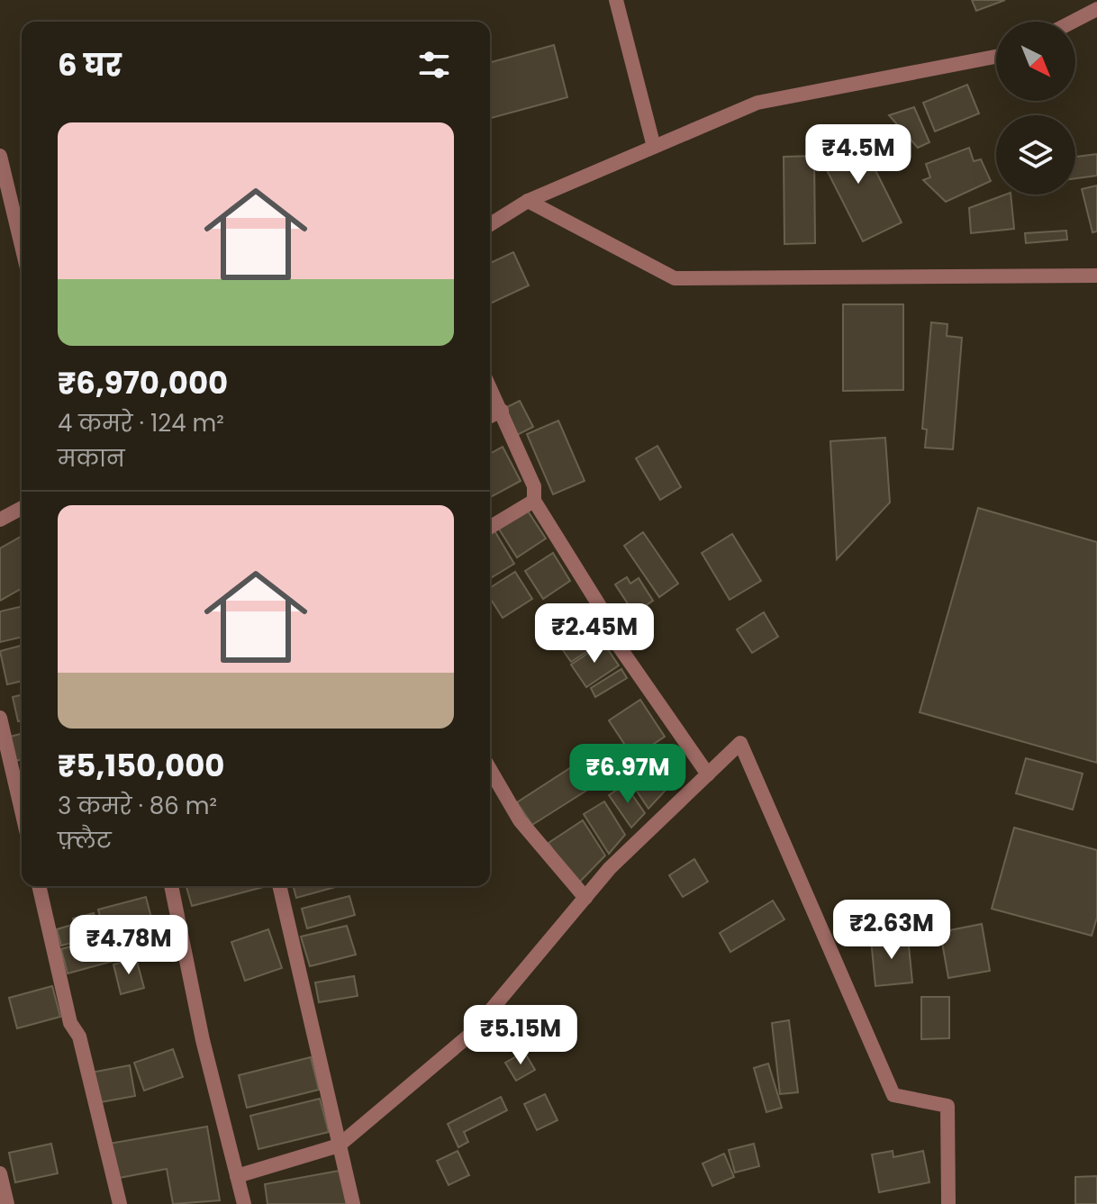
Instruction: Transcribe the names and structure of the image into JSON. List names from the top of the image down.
{
  "north": "bottom right",
  "page": {
    "heading": "6 घर",
    "list": [
      {
        "name": "₹6,970,000",
        "note": "4 कमरे · 124 m² · मकान"
      },
      {
        "name": "₹5,150,000",
        "note": "3 कमरे · 86 m² · फ़्लैट"
      }
    ],
    "price": [
      "₹4.5M",
      "₹2.45M",
      "₹6.97M",
      "₹2.63M",
      "₹4.78M",
      "₹5.15M"
    ]
  }
}
